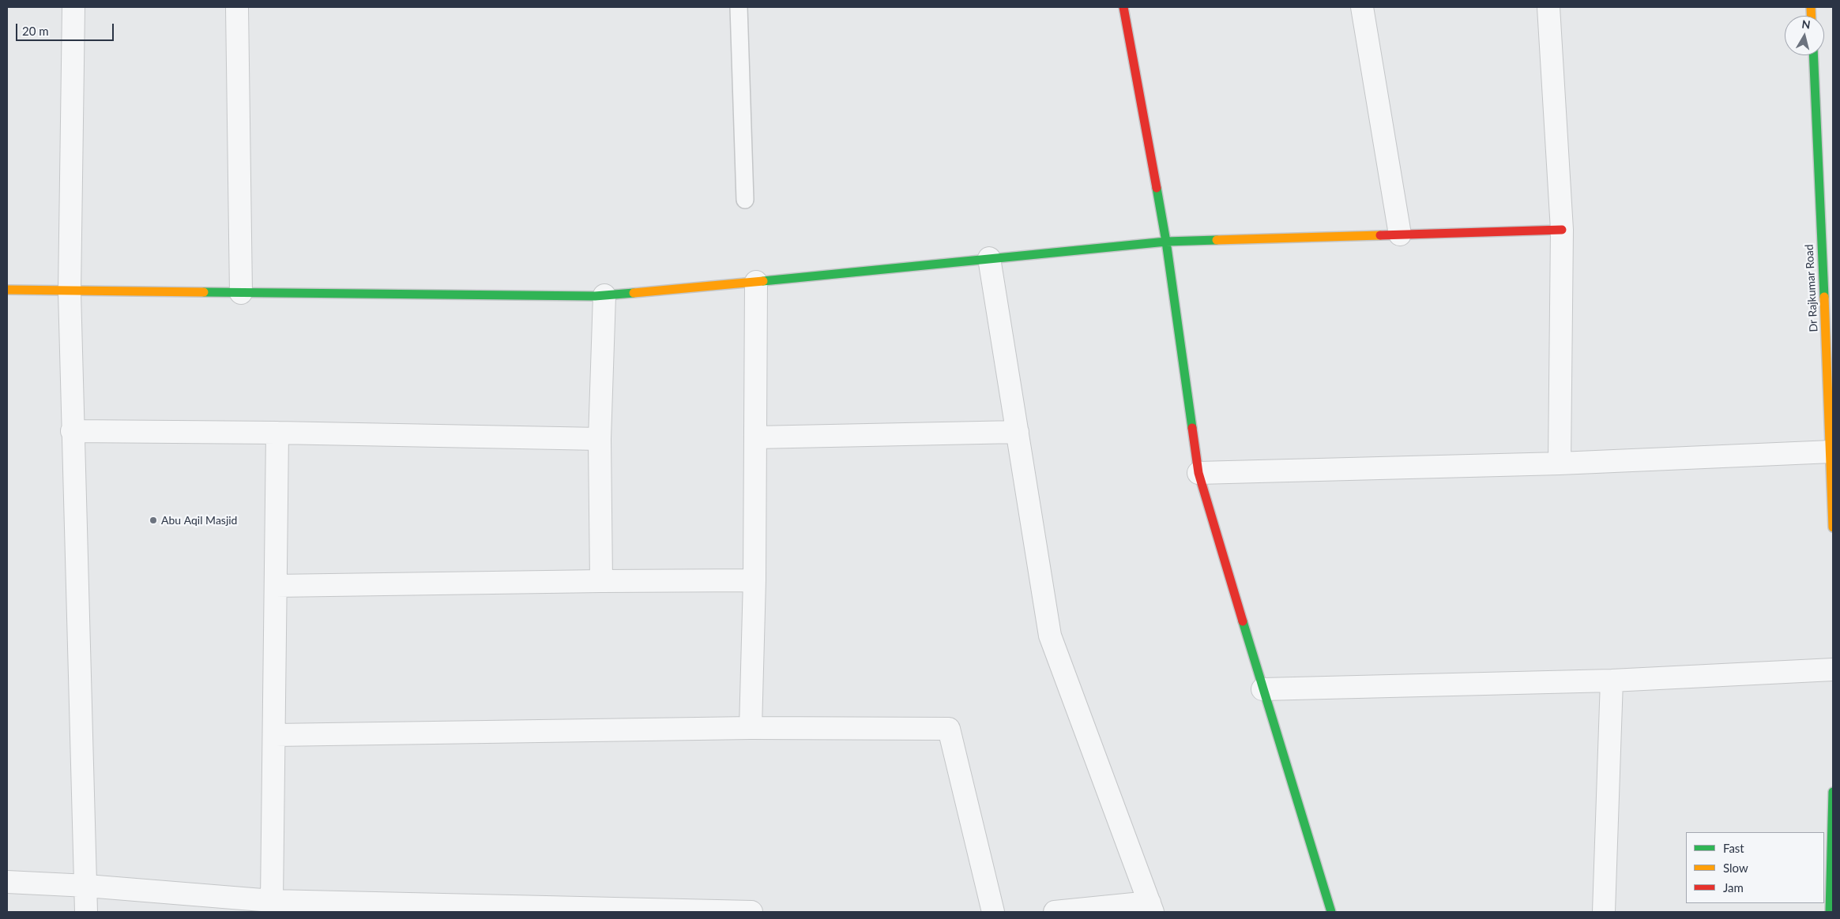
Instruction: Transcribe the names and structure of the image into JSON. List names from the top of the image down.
{
  "streets": {
    "street": ["Dr Rajkumar Road"]
  },
  "places": ["Abu Aqil Masjid"],
  "legend": ["Fast", "Slow", "Jam"],
  "scale_bar": "20 m",
  "north": "top"
}
